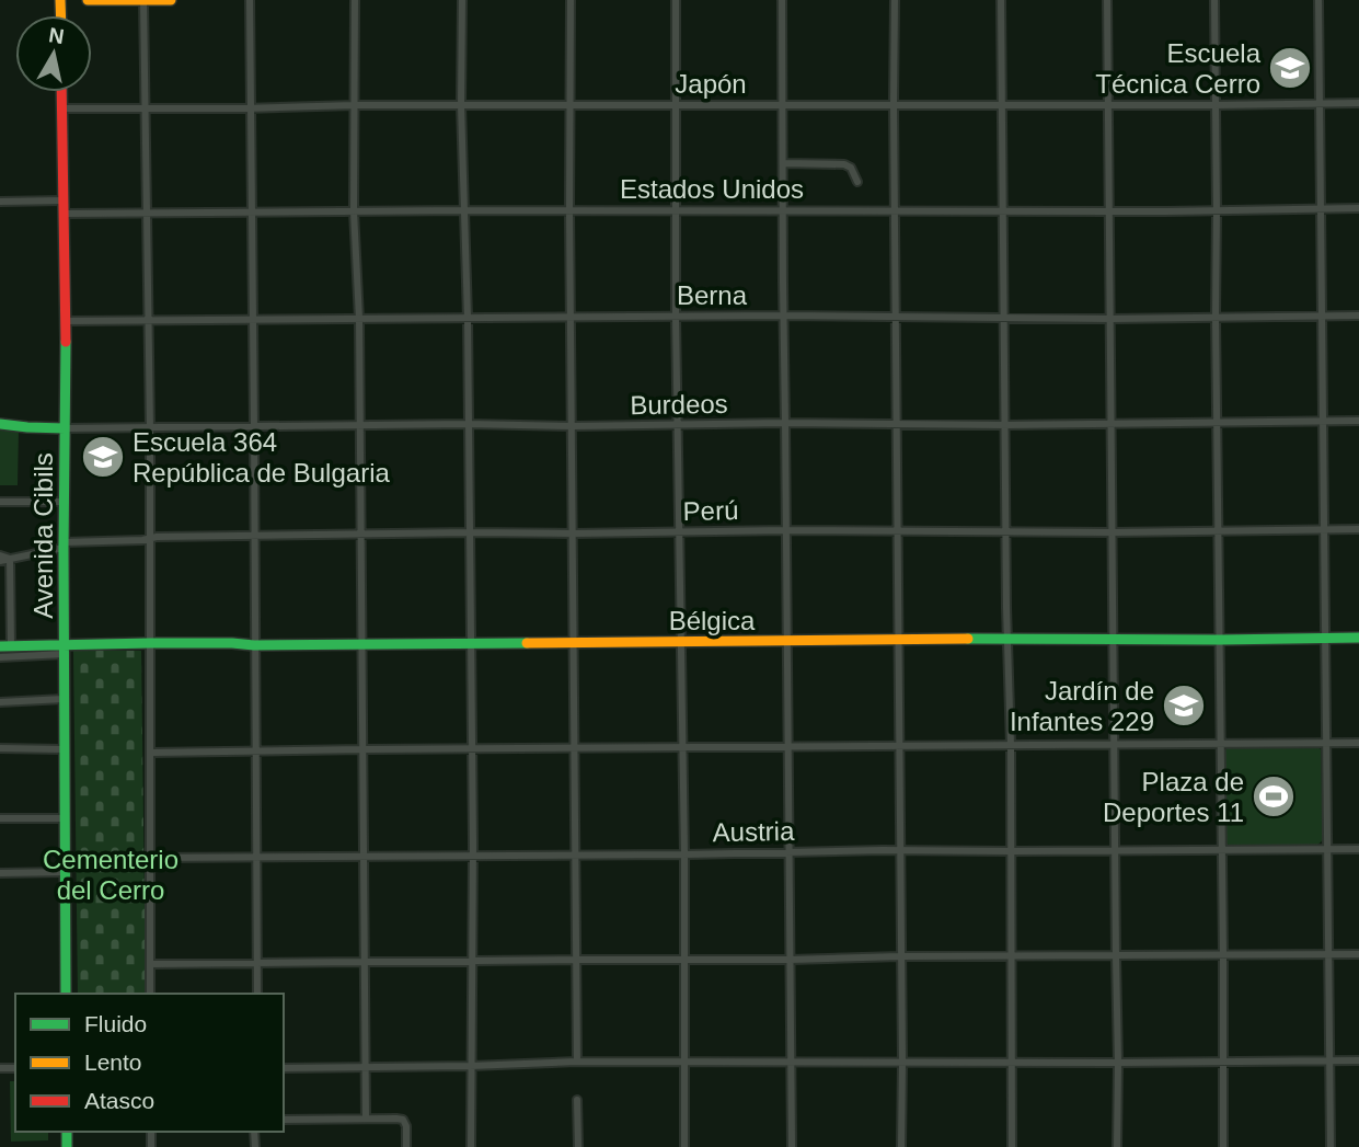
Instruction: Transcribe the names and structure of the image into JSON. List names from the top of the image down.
{
  "streets": {
    "street": [
      "Japón",
      "Estados Unidos",
      "Berna",
      "Burdeos",
      "Perú",
      "Avenida Cibils",
      "Bélgica",
      "Austria"
    ]
  },
  "crossings": [
    ["Japón", "Avenida Cibils"],
    ["Estados Unidos", "Avenida Cibils"],
    ["Berna", "Avenida Cibils"],
    ["Burdeos", "Avenida Cibils"],
    ["Perú", "Avenida Cibils"],
    ["Avenida Cibils", "Bélgica"]
  ],
  "parks": ["Cementerio del Cerro"],
  "places": {
    "school or university": ["Escuela Técnica Cerro", "Escuela 364 República de Bulgaria", "Jardín de Infantes 229"],
    "sports": ["Plaza de Deportes 11"]
  },
  "legend": ["Fluido", "Lento", "Atasco"],
  "north": "top"
}
